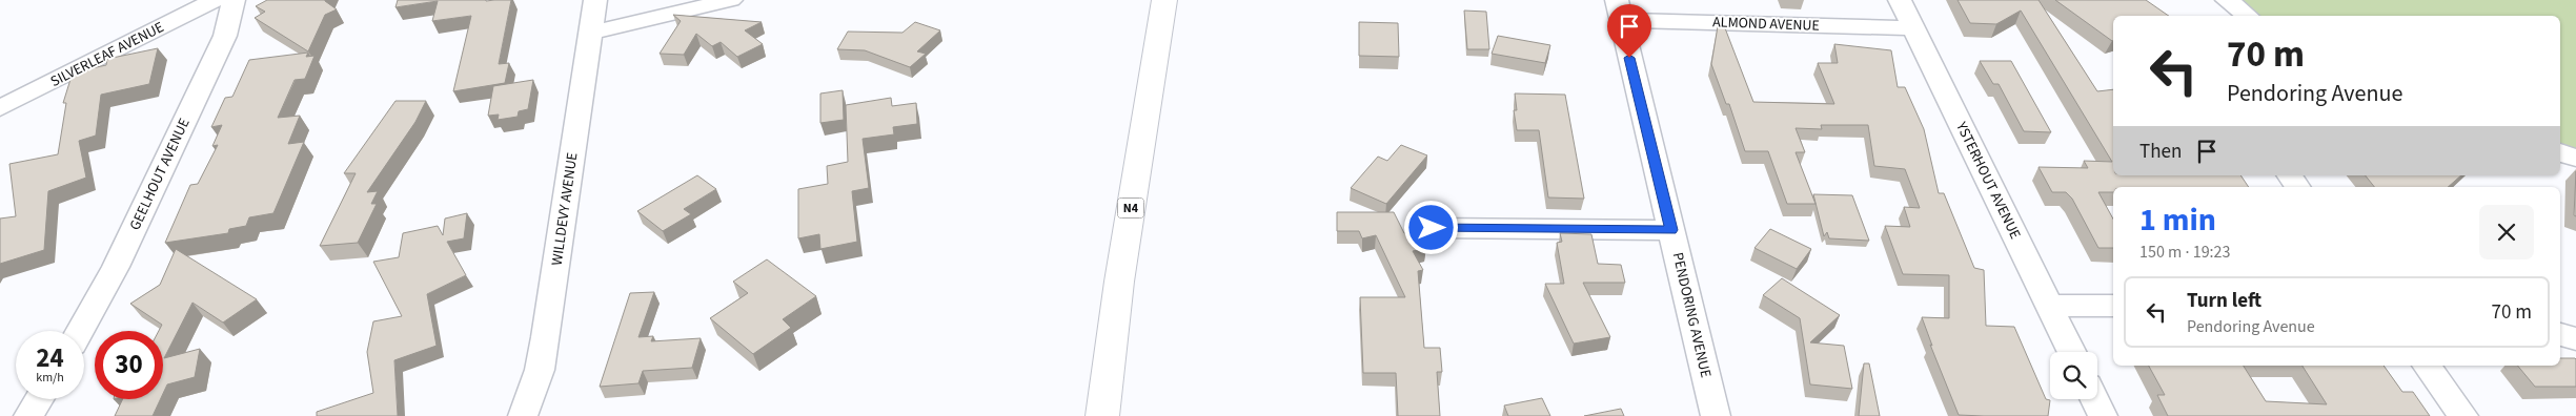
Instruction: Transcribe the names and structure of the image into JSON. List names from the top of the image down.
{
  "streets": {
    "highway": ["N4"],
    "street": [
      "ALMOND AVENUE",
      "SILVERLEAF AVENUE",
      "GEELHOUT AVENUE",
      "YSTERHOUT AVENUE",
      "WILLDEVY AVENUE",
      "PENDORING AVENUE"
    ]
  },
  "crossings": [
    ["ALMOND AVENUE", "YSTERHOUT AVENUE"],
    ["ALMOND AVENUE", "PENDORING AVENUE"]
  ],
  "page": {
    "turn": ["70 m", "Pendoring Avenue"],
    "then": "Then",
    "heading": ["1 min", "150 m · 19:23"],
    "list": [
      {
        "name": "Turn left",
        "note": "Pendoring Avenue",
        "value": "70 m"
      }
    ],
    "speed": "24 km/h",
    "limit": "30"
  }
}
